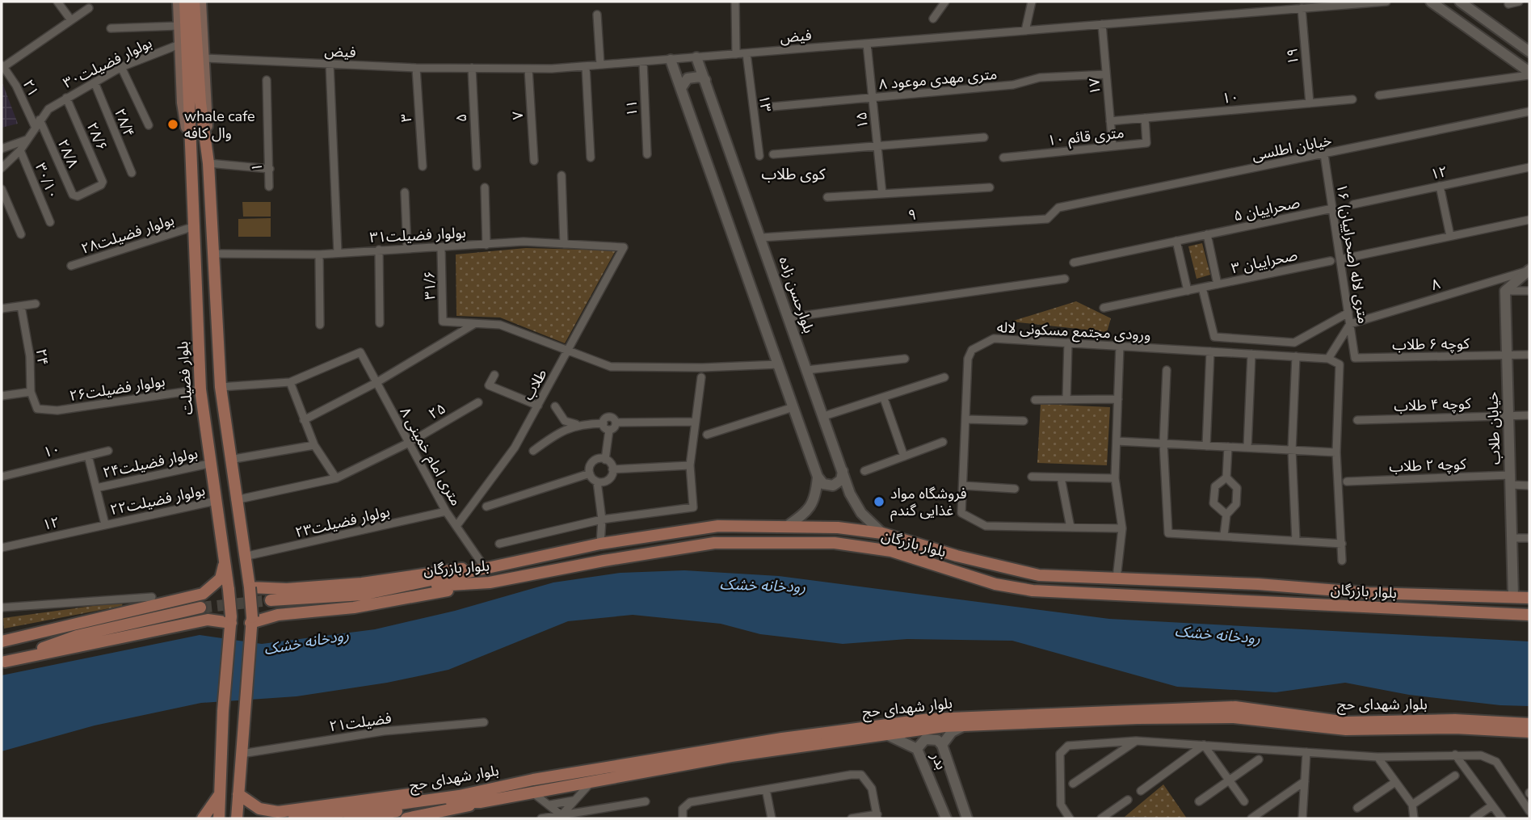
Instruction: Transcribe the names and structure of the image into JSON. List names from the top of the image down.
{
  "streets": {
    "main road": ["بلوار فضیلت", "بلوار بازرگان", "بلوار شهدای حج"],
    "street": [
      "فیض",
      "۱۹",
      "بولوار فضیلت۳۰",
      "۸ متری مهدی موعود",
      "۱۷",
      "۲۱",
      "۱۰",
      "۱۳",
      "۱۱",
      "۷",
      "۳",
      "۵",
      "۱۵",
      "۲۸/۴",
      "۲۸/۶",
      "۱۰ متری قائم",
      "خيابان اطلسى",
      "۲۸/۸",
      "۱",
      "۱۲",
      "۳۰/۱۰",
      "۵ صحراییان",
      "۹",
      "بولوار فضیلت۲۸",
      "بولوار فضیلت۳۱",
      "۱۶ متری لاله (صحراییان)",
      "صحراییان ۳",
      "۸",
      "۳۱/۶",
      "بلوارحسن زاده",
      "ورودی مجتمع مسکونی لاله",
      "کوچه ۶ طلاب",
      "۲۴",
      "طلاب",
      "بولوار فضیلت۲۶",
      "کوچه ۴ طلاب",
      "۲۵",
      "خیابان طلاب",
      "۸ متری امام خمینی",
      "بولوار فضیلت۲۴",
      "کوچه ۲ طلاب",
      "بولوار فضیلت۲۲",
      "بولوار فضیلت۲۳",
      "فضیلت۲۱",
      "بدر"
    ]
  },
  "crossings": [
    ["فیض", "۱۹"],
    ["فیض", "۱۷"],
    ["فیض", "۱۳"],
    ["فیض", "۱۱"],
    ["فیض", "۷"],
    ["فیض", "۳"],
    ["فیض", "۵"],
    ["فیض", "۱۵"],
    ["فیض", "بلوارحسن زاده"],
    ["فیض", "بلوار فضیلت"],
    ["۱۹", "۱۰"],
    ["بولوار فضیلت۳۰", "۲۱"],
    ["بولوار فضیلت۳۰", "۲۸/۴"],
    ["بولوار فضیلت۳۰", "۲۸/۶"],
    ["بولوار فضیلت۳۰", "۲۸/۸"],
    ["بولوار فضیلت۳۰", "۳۰/۱۰"],
    ["بولوار فضیلت۳۰", "بلوار فضیلت"],
    ["۸ متری مهدی موعود", "۱۷"],
    ["۸ متری مهدی موعود", "۱۵"],
    ["۱۷", "۱۰"],
    ["۱۷", "۱۰ متری قائم"],
    ["۲۱", "۲۸/۸"],
    ["۱۰", "۱۰ متری قائم"],
    ["۲۸/۶", "۲۸/۸"],
    ["خيابان اطلسى", "۹"],
    ["خيابان اطلسى", "۱۶ متری لاله (صحراییان)"],
    ["۱۲", "بولوار فضیلت۲۲"],
    ["۵ صحراییان", "۱۶ متری لاله (صحراییان)"],
    ["۹", "بلوارحسن زاده"],
    ["بولوار فضیلت۲۸", "بلوار فضیلت"],
    ["بولوار فضیلت۳۱", "۳۱/۶"],
    ["بولوار فضیلت۳۱", "بلوار فضیلت"],
    ["بولوار فضیلت۳۱", "طلاب"],
    ["۱۶ متری لاله (صحراییان)", "۸"],
    ["۱۶ متری لاله (صحراییان)", "کوچه ۶ طلاب"],
    ["بلوارحسن زاده", "بلوار بازرگان"],
    ["کوچه ۶ طلاب", "خیابان طلاب"],
    ["۲۴", "بولوار فضیلت۲۶"],
    ["بلوار فضیلت", "بولوار فضیلت۲۶"],
    ["بلوار فضیلت", "۲۵"],
    ["بلوار فضیلت", "بولوار فضیلت۲۴"],
    ["بلوار فضیلت", "بولوار فضیلت۲۲"],
    ["بلوار فضیلت", "بولوار فضیلت۲۳"],
    ["بلوار فضیلت", "فضیلت۲۱"],
    ["طلاب", "۸ متری امام خمینی"],
    ["کوچه ۴ طلاب", "خیابان طلاب"],
    ["۲۵", "۸ متری امام خمینی"],
    ["خیابان طلاب", "کوچه ۲ طلاب"],
    ["خیابان طلاب", "بلوار بازرگان"],
    ["۸ متری امام خمینی", "بولوار فضیلت۲۳"],
    ["۸ متری امام خمینی", "بلوار بازرگان"],
    ["بلوار شهدای حج", "بدر"]
  ],
  "districts": ["کوی طلاب"],
  "water": ["رودخانه خشک"],
  "places": ["whale cafe وال کافه", "فروشگاه مواد غذایی گندم"]
}
